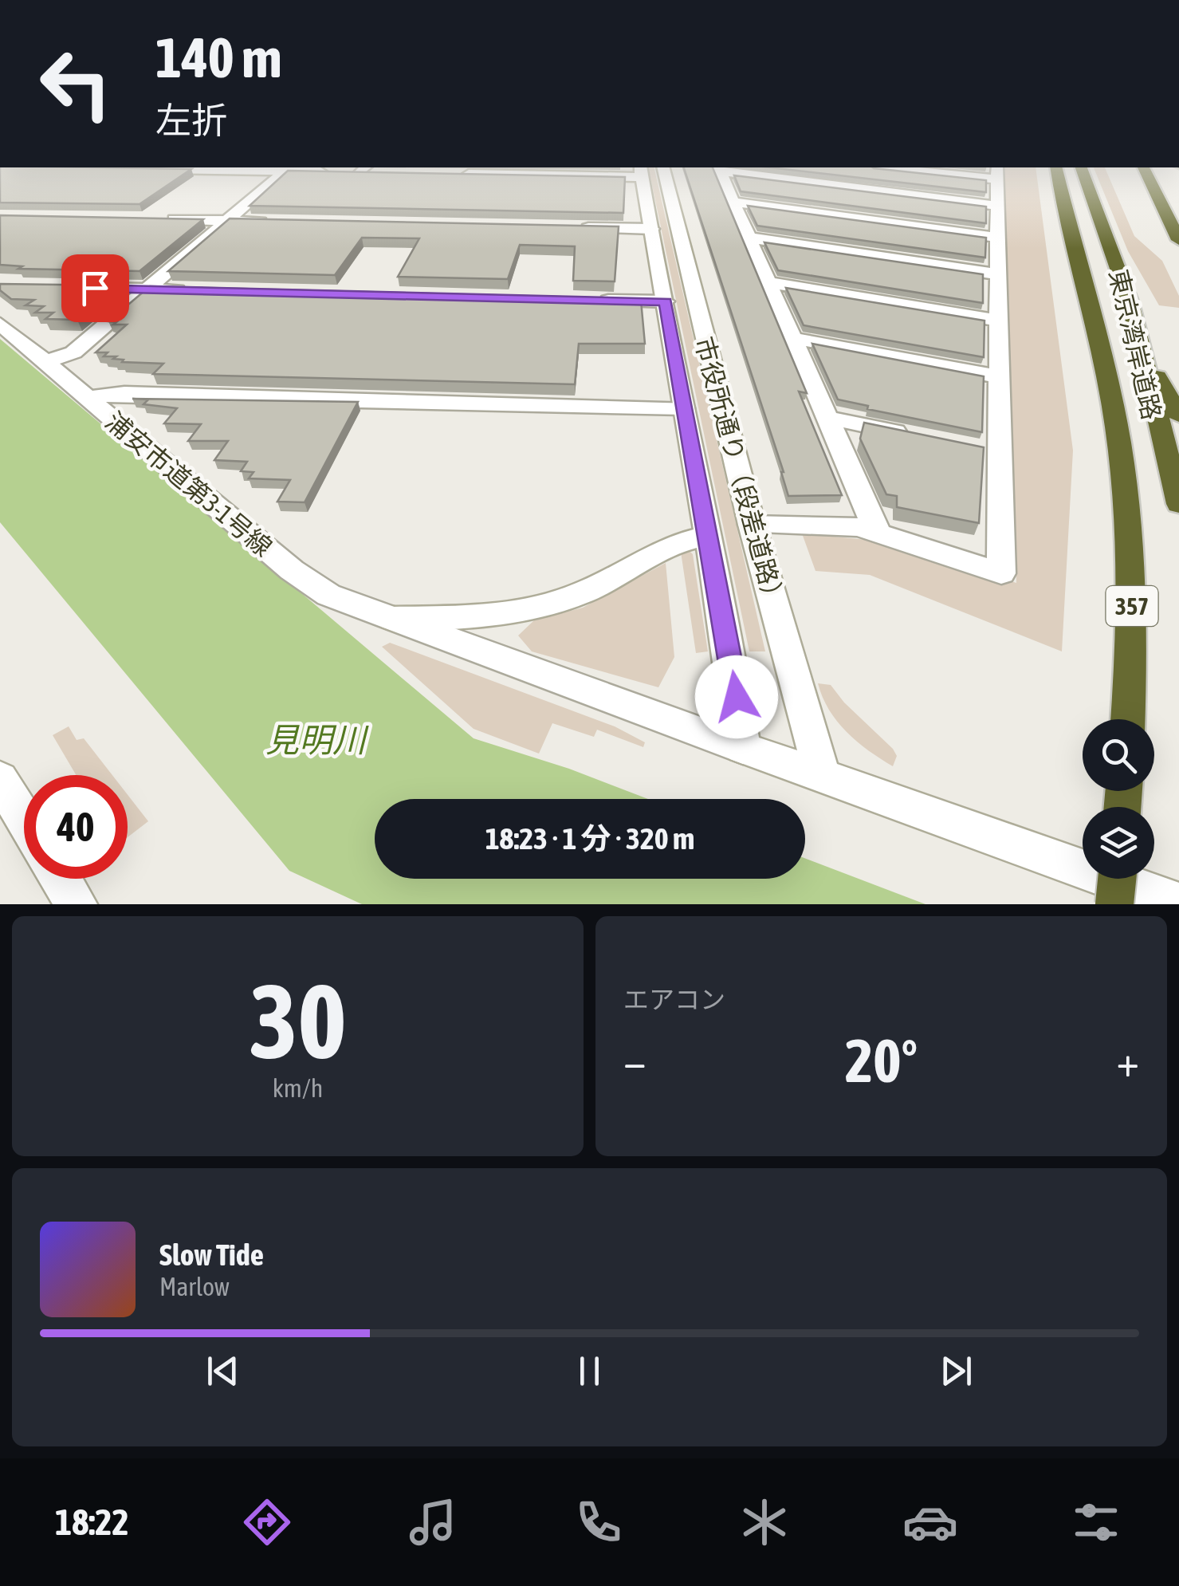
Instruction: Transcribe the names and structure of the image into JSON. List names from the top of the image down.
{
  "streets": {
    "highway": ["東京湾岸道路", "357"],
    "street": ["市役所通り（段差道路）", "浦安市道第3-1号線"]
  },
  "crossings": [
    ["市役所通り（段差道路）", "浦安市道第3-1号線"]
  ],
  "water": ["見明川"],
  "page": {
    "turn": ["140 m", "左折"],
    "limit": "40",
    "trip": "18:23 · 1 分 · 320 m",
    "tile": [
      ["30", "km/h"],
      "エアコン"
    ],
    "heat": ["−", "20°", "+"],
    "song": ["Slow Tide", "Marlow"],
    "tabs": "18:22"
  }
}
